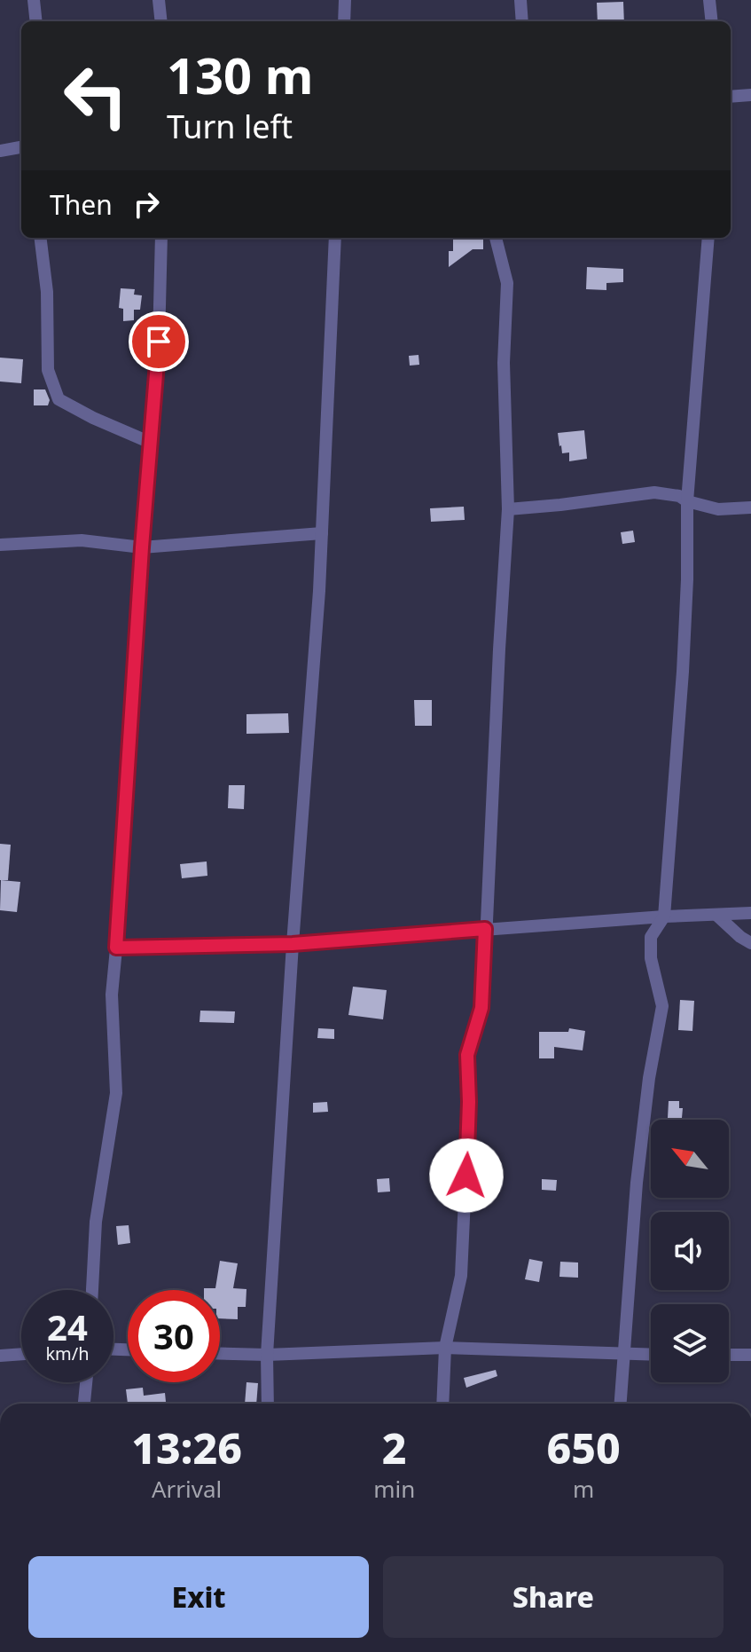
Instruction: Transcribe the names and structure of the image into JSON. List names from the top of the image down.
{
  "north": "top left",
  "page": {
    "turn": ["130 m", "Turn left"],
    "then": "Then",
    "speed": "24 km/h",
    "limit": "30",
    "eta": [
      "13:26",
      "Arrival",
      "2",
      "min",
      "650",
      "m"
    ],
    "buttons": ["Exit", "Share"]
  }
}
